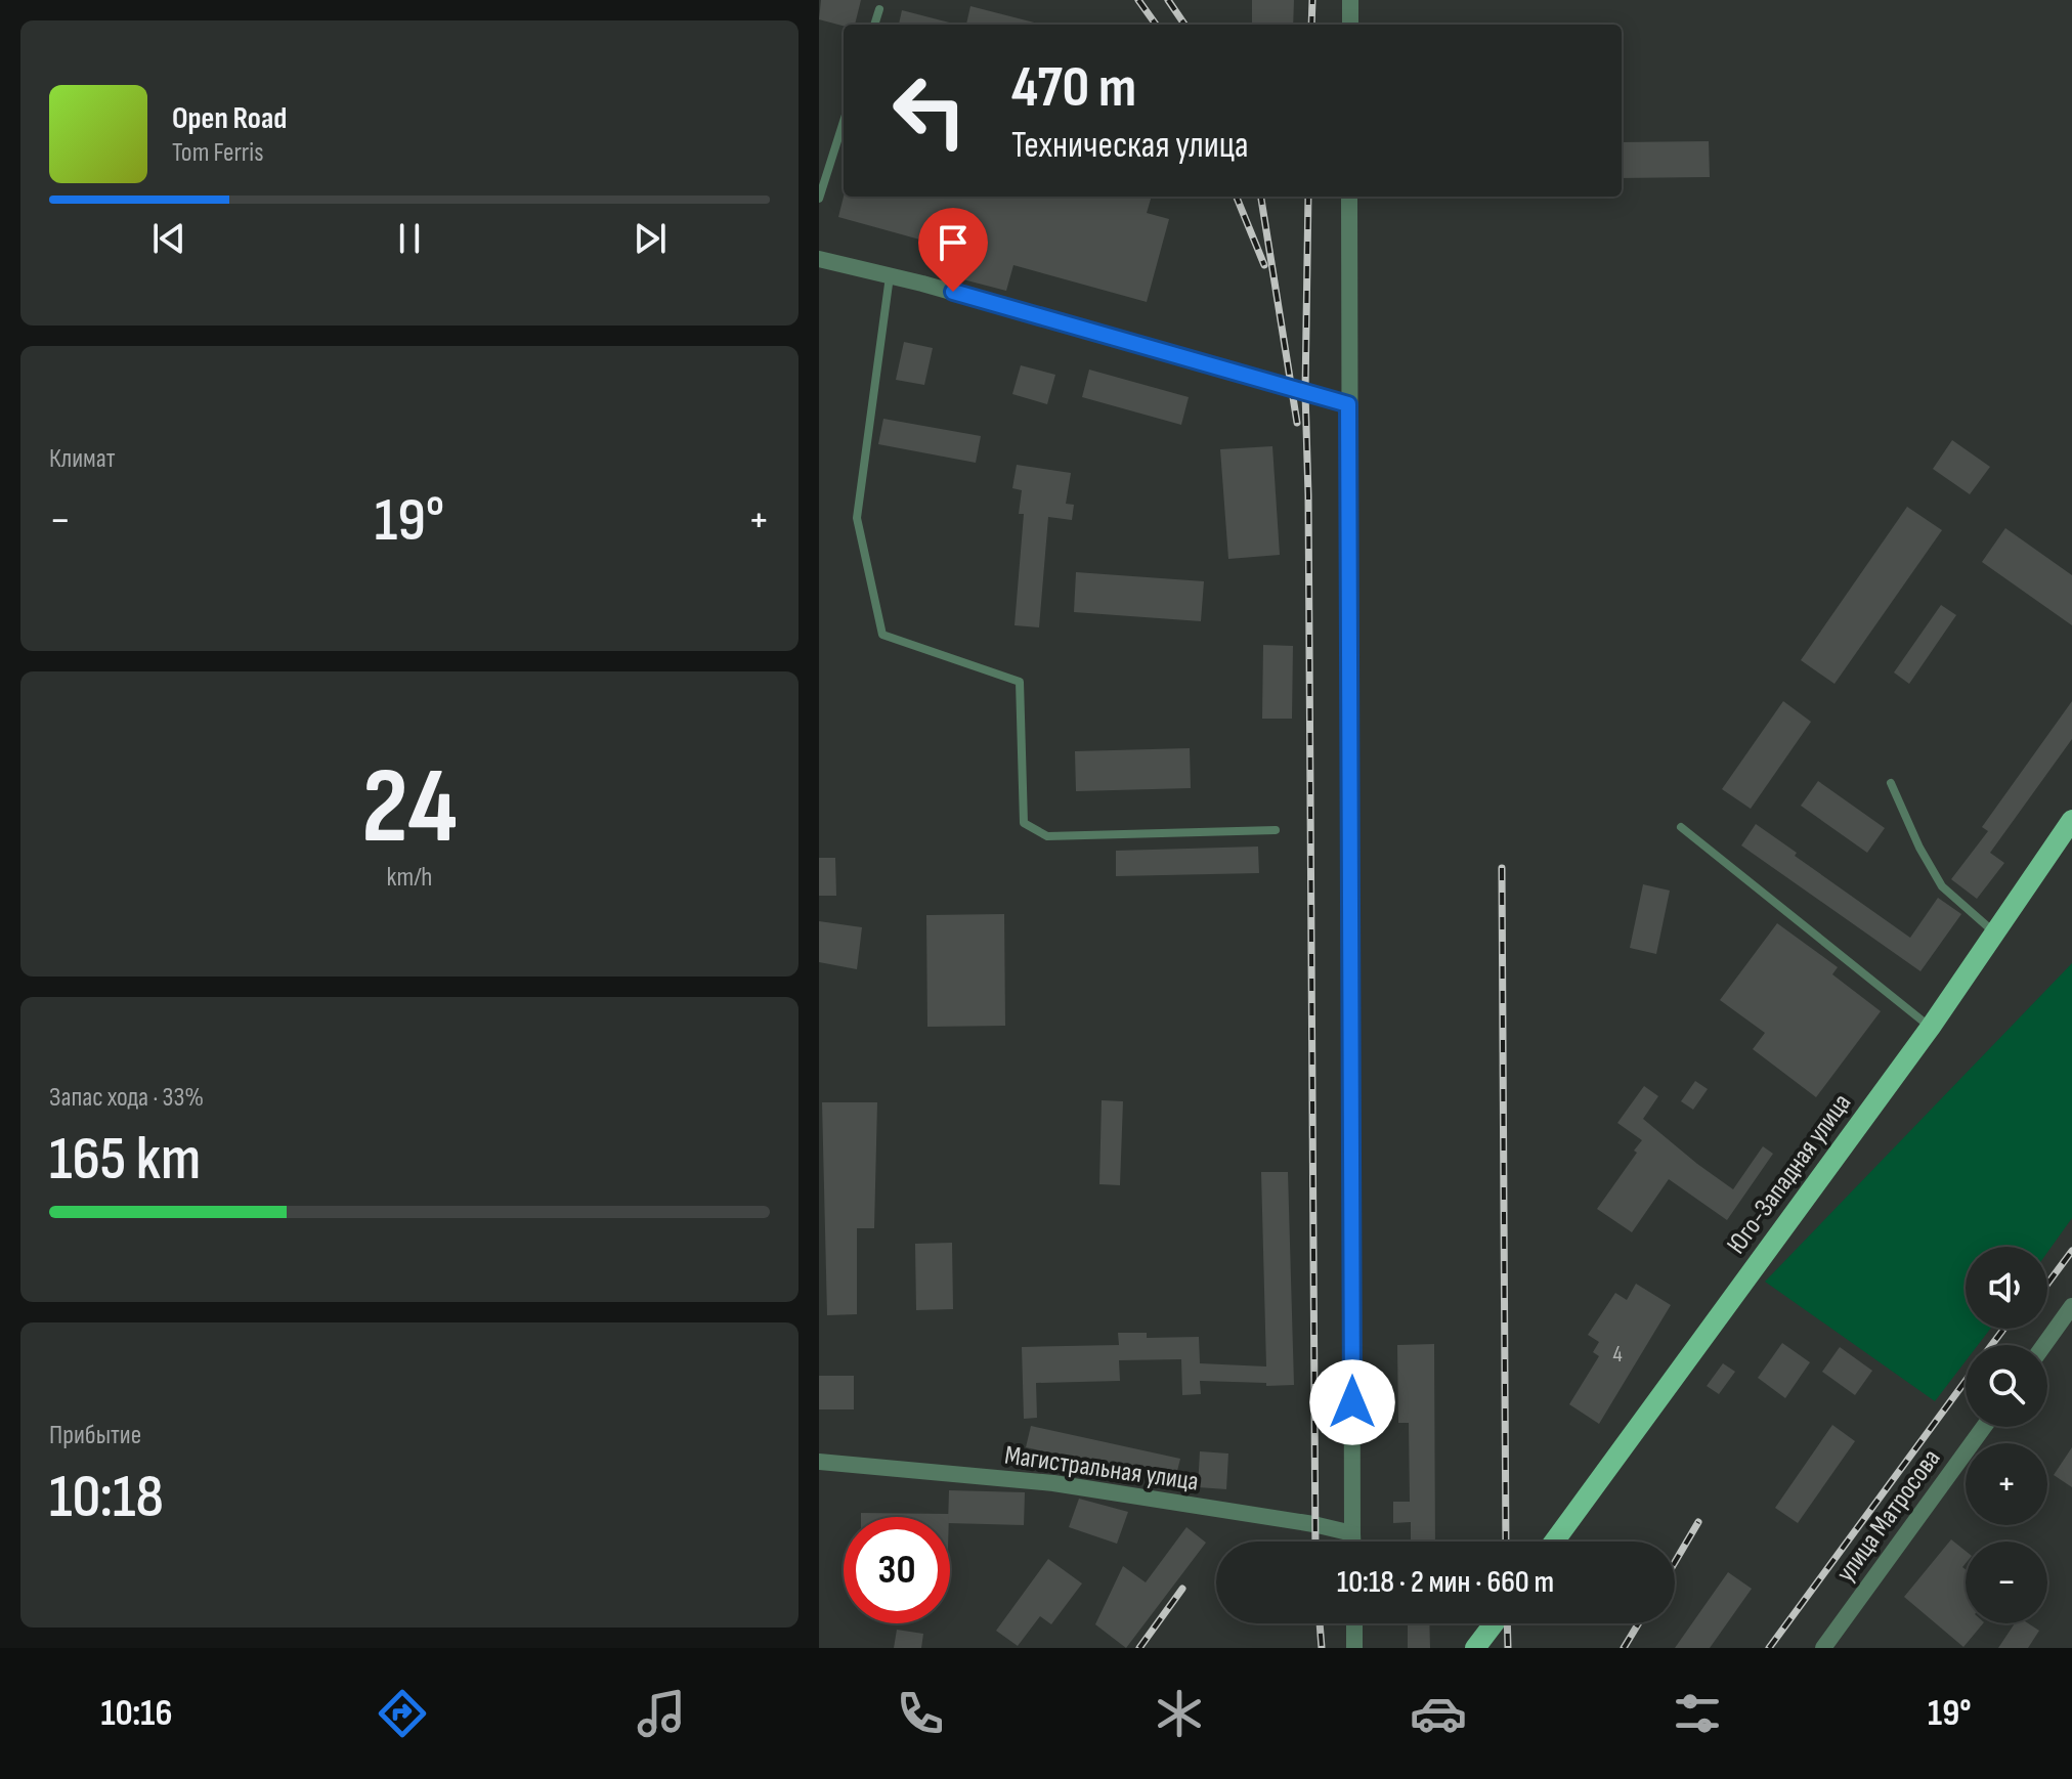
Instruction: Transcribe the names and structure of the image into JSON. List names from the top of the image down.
{
  "streets": {
    "main road": ["Юго-Западная улица"],
    "street": ["Магистральная улица", "улица Матросова"]
  },
  "house_numbers": ["4"],
  "page": {
    "turn": ["470 m", "Техническая улица"],
    "song": ["Open Road", "Tom Ferris"],
    "tile": [
      "Климат",
      ["24", "km/h"],
      ["Запас хода · 33%", "165 km"],
      ["Прибытие", "10:18"]
    ],
    "heat": ["−", "19°", "+"],
    "map_buttons": ["+", "−"],
    "limit": "30",
    "trip": "10:18 · 2 мин · 660 m",
    "tabs": ["10:16", "19°"]
  }
}
